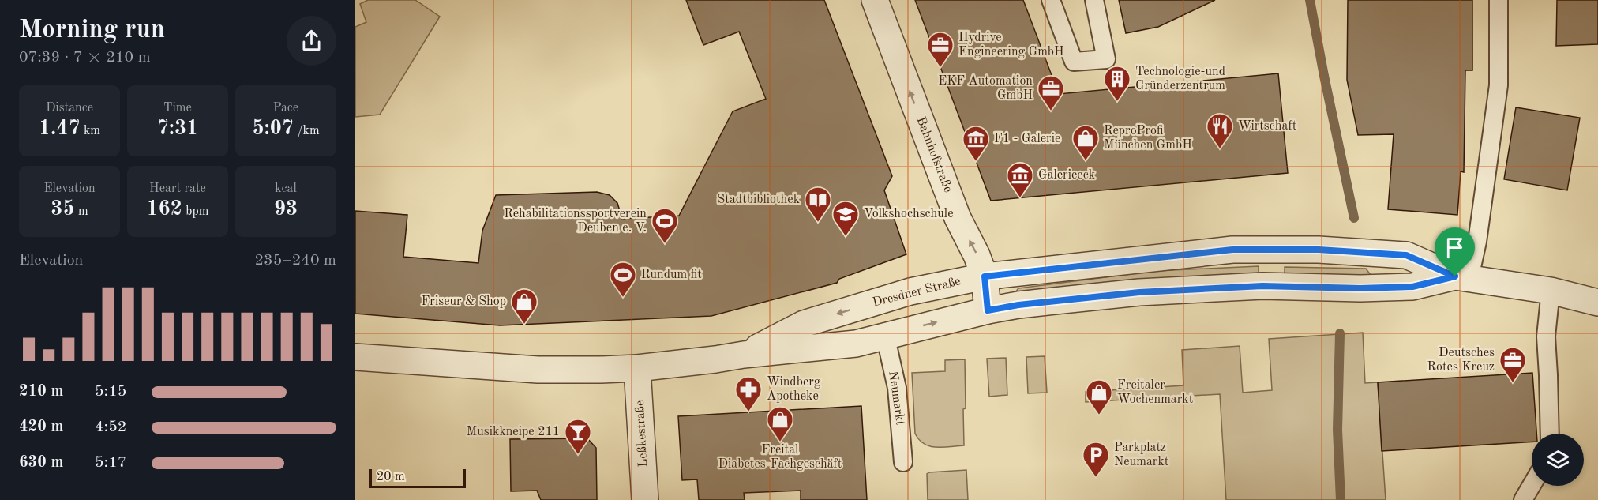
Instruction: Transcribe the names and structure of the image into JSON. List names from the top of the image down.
{
  "streets": {
    "street": ["Bahnhofstraße", "Dresdner Straße", "Leßkestraße"],
    "lane": ["Neumarkt"]
  },
  "crossings": [
    ["Bahnhofstraße", "Dresdner Straße"]
  ],
  "one_way": ["Bahnhofstraße"],
  "places": {
    "office": ["Hydrive Engineering GmbH", "EKF Automation GmbH", "Deutsches Rotes Kreuz"],
    "building": ["Technologie-und Gründerzentrum"],
    "restaurant": ["Wirtschaft"],
    "shop": [
      "ReproProfi München GmbH",
      "Friseur & Shop",
      "Freitaler Wochenmarkt",
      "Freital Diabetes-Fachgeschäft"
    ],
    "museum": ["F1 - Galerie", "Galerieeck"],
    "library": ["Stadtbibliothek"],
    "school or university": ["Volkshochschule"],
    "sports": ["Rehabilitationssportverein Deuben e. V.", "Rundum fit"],
    "pharmacy": ["Windberg Apotheke"],
    "bar": ["Musikkneipe 211"],
    "parking": ["Parkplatz Neumarkt"]
  },
  "scale_bar": "20 m",
  "page": {
    "heading": ["Morning run", "07:39 · 7 × 210 m"],
    "stats": [
      ["Distance", "1.47 km"],
      ["Time", "7:31"],
      ["Pace", "5:07 /km"],
      ["Elevation", "35 m"],
      ["Heart rate", "162 bpm"],
      ["kcal", "93"]
    ],
    "chart": ["Elevation", "235–240 m"],
    "list": [
      {
        "name": "210 m",
        "note": "5:15"
      },
      {
        "name": "420 m",
        "note": "4:52"
      },
      {
        "name": "630 m",
        "note": "5:17"
      }
    ],
    "scale": "20 m"
  }
}
